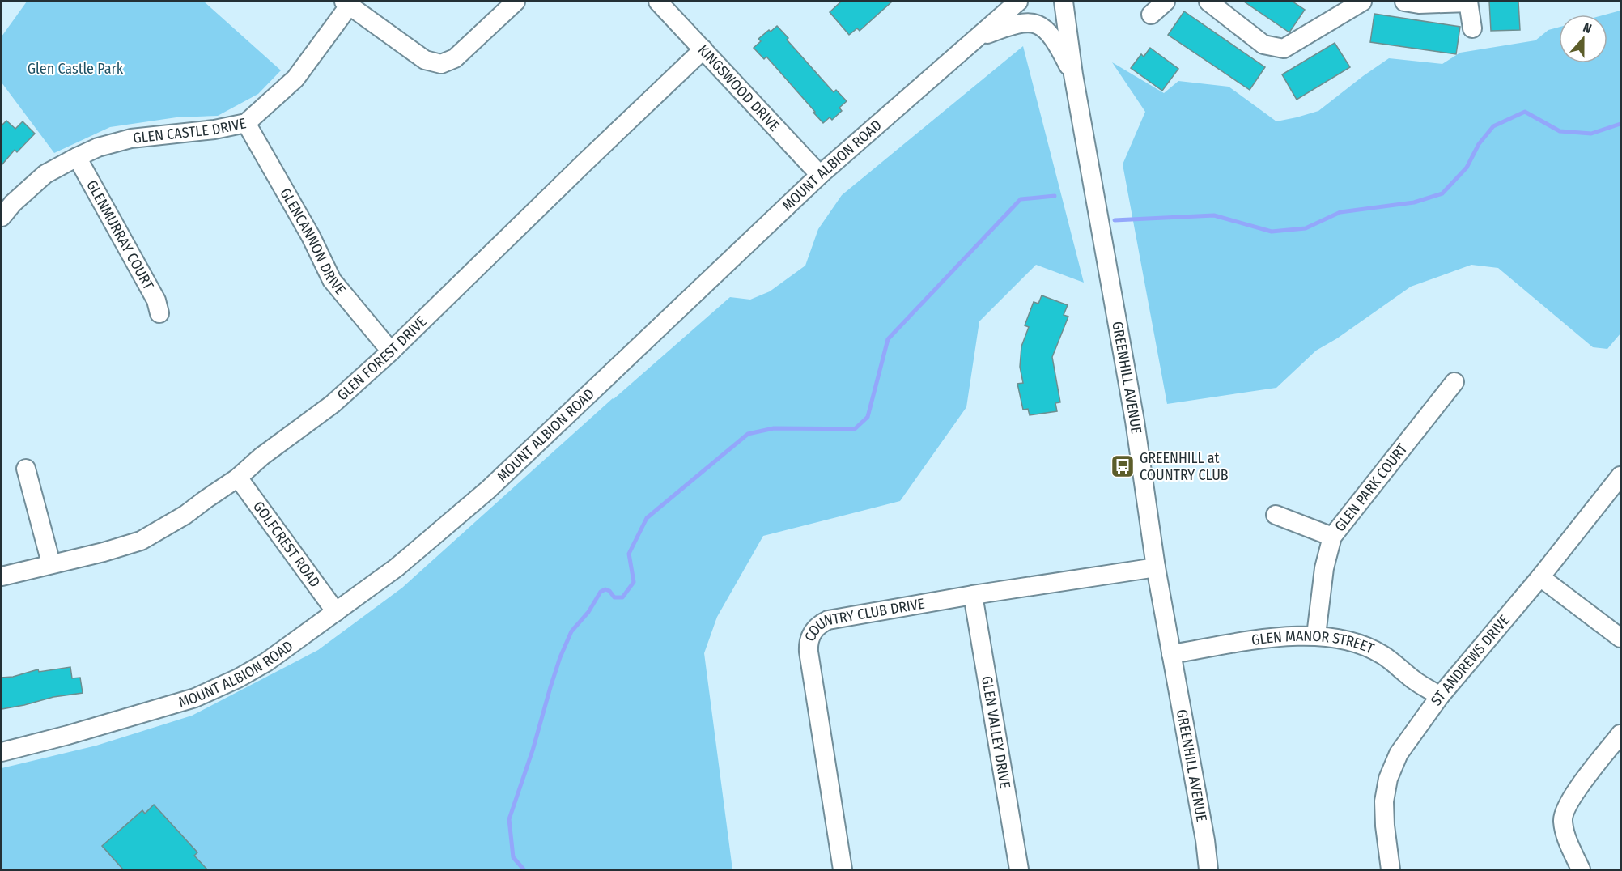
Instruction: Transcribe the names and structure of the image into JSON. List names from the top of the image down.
{
  "streets": {
    "street": [
      "KINGSWOOD DRIVE",
      "GLEN CASTLE DRIVE",
      "MOUNT ALBION ROAD",
      "GLENMURRAY COURT",
      "GLENCANNON DRIVE",
      "GLEN FOREST DRIVE",
      "GREENHILL AVENUE",
      "GLEN PARK COURT",
      "GOLFCREST ROAD",
      "COUNTRY CLUB DRIVE",
      "GLEN MANOR STREET",
      "ST ANDREWS DRIVE",
      "GLEN VALLEY DRIVE"
    ]
  },
  "crossings": [
    ["KINGSWOOD DRIVE", "MOUNT ALBION ROAD"],
    ["KINGSWOOD DRIVE", "GLEN FOREST DRIVE"],
    ["GLEN CASTLE DRIVE", "GLENMURRAY COURT"],
    ["GLEN CASTLE DRIVE", "GLENCANNON DRIVE"],
    ["MOUNT ALBION ROAD", "GOLFCREST ROAD"],
    ["GLENCANNON DRIVE", "GLEN FOREST DRIVE"],
    ["GLEN FOREST DRIVE", "GOLFCREST ROAD"],
    ["GREENHILL AVENUE", "COUNTRY CLUB DRIVE"],
    ["GREENHILL AVENUE", "GLEN MANOR STREET"],
    ["GLEN PARK COURT", "GLEN MANOR STREET"],
    ["COUNTRY CLUB DRIVE", "GLEN VALLEY DRIVE"],
    ["GLEN MANOR STREET", "ST ANDREWS DRIVE"]
  ],
  "parks": ["Glen Castle Park"],
  "places": {
    "bus stop": ["GREENHILL at COUNTRY CLUB"]
  },
  "north": "top"
}
